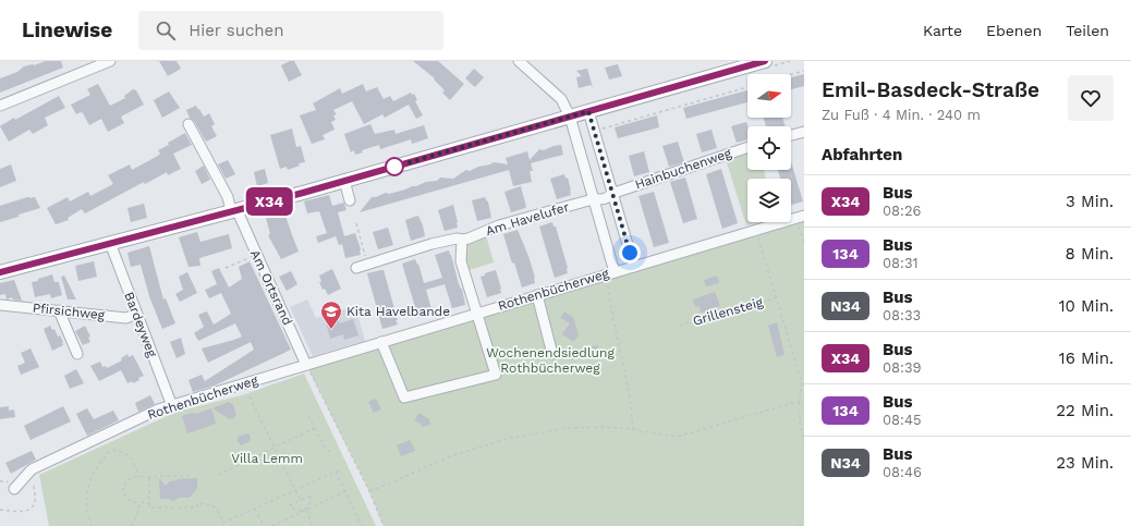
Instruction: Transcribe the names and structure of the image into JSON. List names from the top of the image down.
{
  "streets": {
    "street": [
      "Hainbuchenweg",
      "Am Havelufer",
      "Am Ortsrand",
      "Rothenbücherweg",
      "Pfirsichweg",
      "Bardeyweg"
    ],
    "path": ["Grillensteig"]
  },
  "crossings": [
    ["Hainbuchenweg", "Am Havelufer"],
    ["Am Ortsrand", "Rothenbücherweg"],
    ["Rothenbücherweg", "Grillensteig"],
    ["Rothenbücherweg", "Bardeyweg"],
    ["Pfirsichweg", "Bardeyweg"]
  ],
  "parks": ["Wochenendsiedlung Rothbücherweg", "Villa Lemm"],
  "places": {
    "school or university": ["Kita Havelbande"]
  },
  "lines": ["bus line X34"],
  "north": "right",
  "page": {
    "header": "Linewise",
    "search": "Hier suchen",
    "nav": ["Karte", "Ebenen", "Teilen"],
    "on_map": "X34",
    "heading": [
      ["Emil-Basdeck-Straße", "Zu Fuß · 4 Min. · 240 m"],
      "Abfahrten"
    ],
    "list": [
      {
        "mark": "X34",
        "name": "Bus",
        "note": "08:26",
        "value": "3 Min."
      },
      {
        "mark": "134",
        "name": "Bus",
        "note": "08:31",
        "value": "8 Min."
      },
      {
        "mark": "N34",
        "name": "Bus",
        "note": "08:33",
        "value": "10 Min."
      },
      {
        "mark": "X34",
        "name": "Bus",
        "note": "08:39",
        "value": "16 Min."
      },
      {
        "mark": "134",
        "name": "Bus",
        "note": "08:45",
        "value": "22 Min."
      },
      {
        "mark": "N34",
        "name": "Bus",
        "note": "08:46",
        "value": "23 Min."
      }
    ]
  }
}
